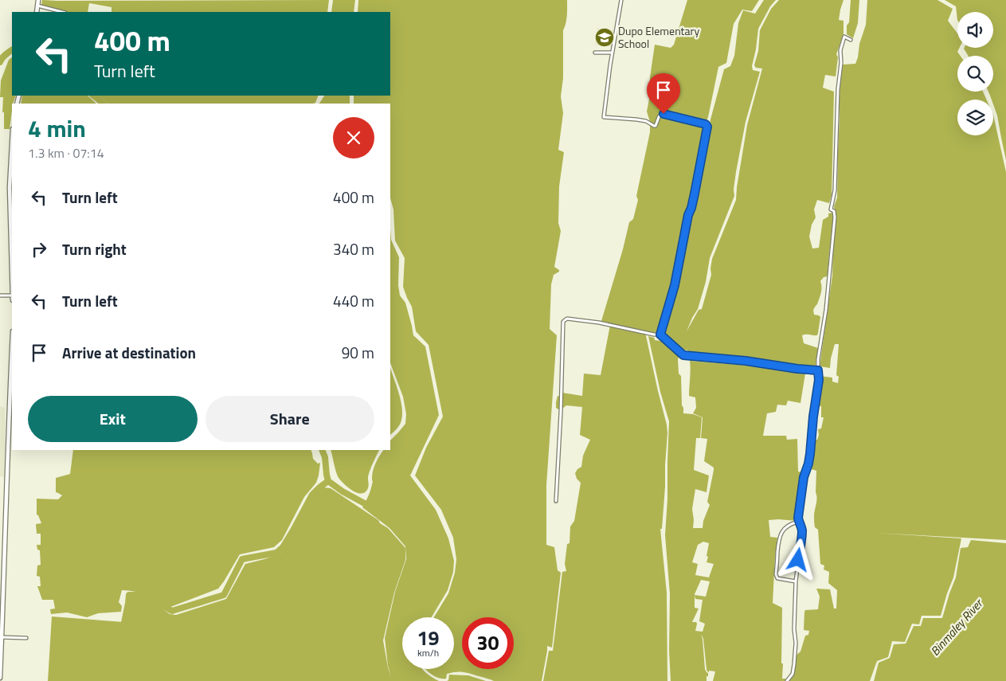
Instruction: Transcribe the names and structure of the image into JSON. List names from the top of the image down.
{
  "water": ["Binmaley River"],
  "places": {
    "school or university": ["Dupo Elementary School"]
  },
  "page": {
    "turn": ["400 m", "Turn left"],
    "heading": ["4 min", "1.3 km · 07:14"],
    "list": [
      {
        "name": "Turn left",
        "value": "400 m"
      },
      {
        "name": "Turn right",
        "value": "340 m"
      },
      {
        "name": "Turn left",
        "value": "440 m"
      },
      {
        "name": "Arrive at destination",
        "value": "90 m"
      }
    ],
    "buttons": ["Exit", "Share"],
    "speed": "19 km/h",
    "limit": "30"
  }
}
